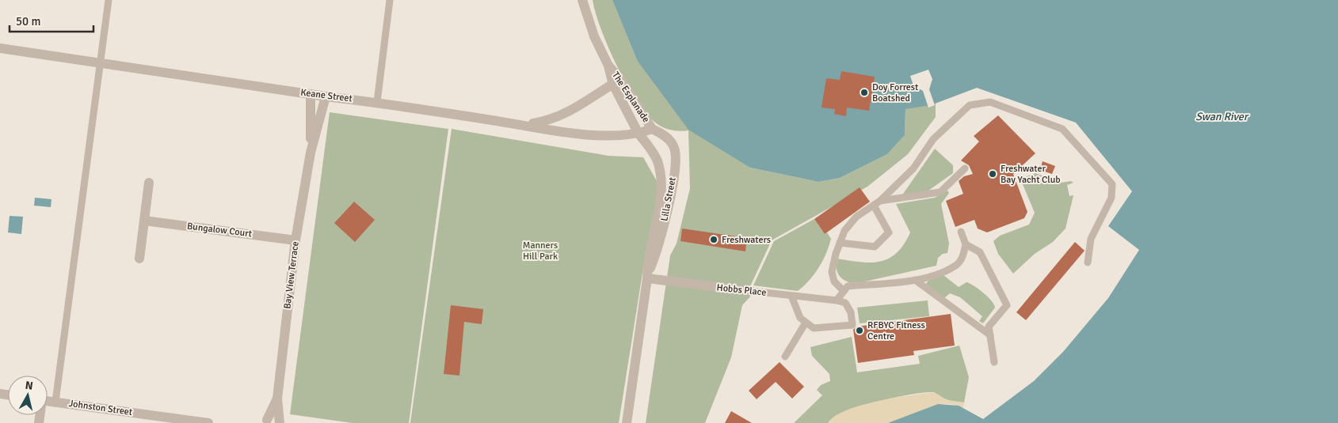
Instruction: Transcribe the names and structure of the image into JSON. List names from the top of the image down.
{
  "streets": {
    "street": [
      "Keane Street",
      "The Esplanade",
      "Lilla Street",
      "Bungalow Court",
      "Bay View Terrace",
      "Hobbs Place",
      "Johnston Street"
    ]
  },
  "crossings": [
    ["Keane Street", "The Esplanade"],
    ["Keane Street", "Lilla Street"],
    ["Keane Street", "Bay View Terrace"],
    ["The Esplanade", "Lilla Street"],
    ["Lilla Street", "Hobbs Place"],
    ["Bungalow Court", "Bay View Terrace"]
  ],
  "water": ["Swan River"],
  "parks": ["Manners Hill Park"],
  "places": [
    "Doy Forrest Boatshed",
    "Freshwater Bay Yacht Club",
    "Freshwaters",
    "RFBYC Fitness Centre"
  ],
  "scale_bar": "50 m",
  "north": "top"
}
